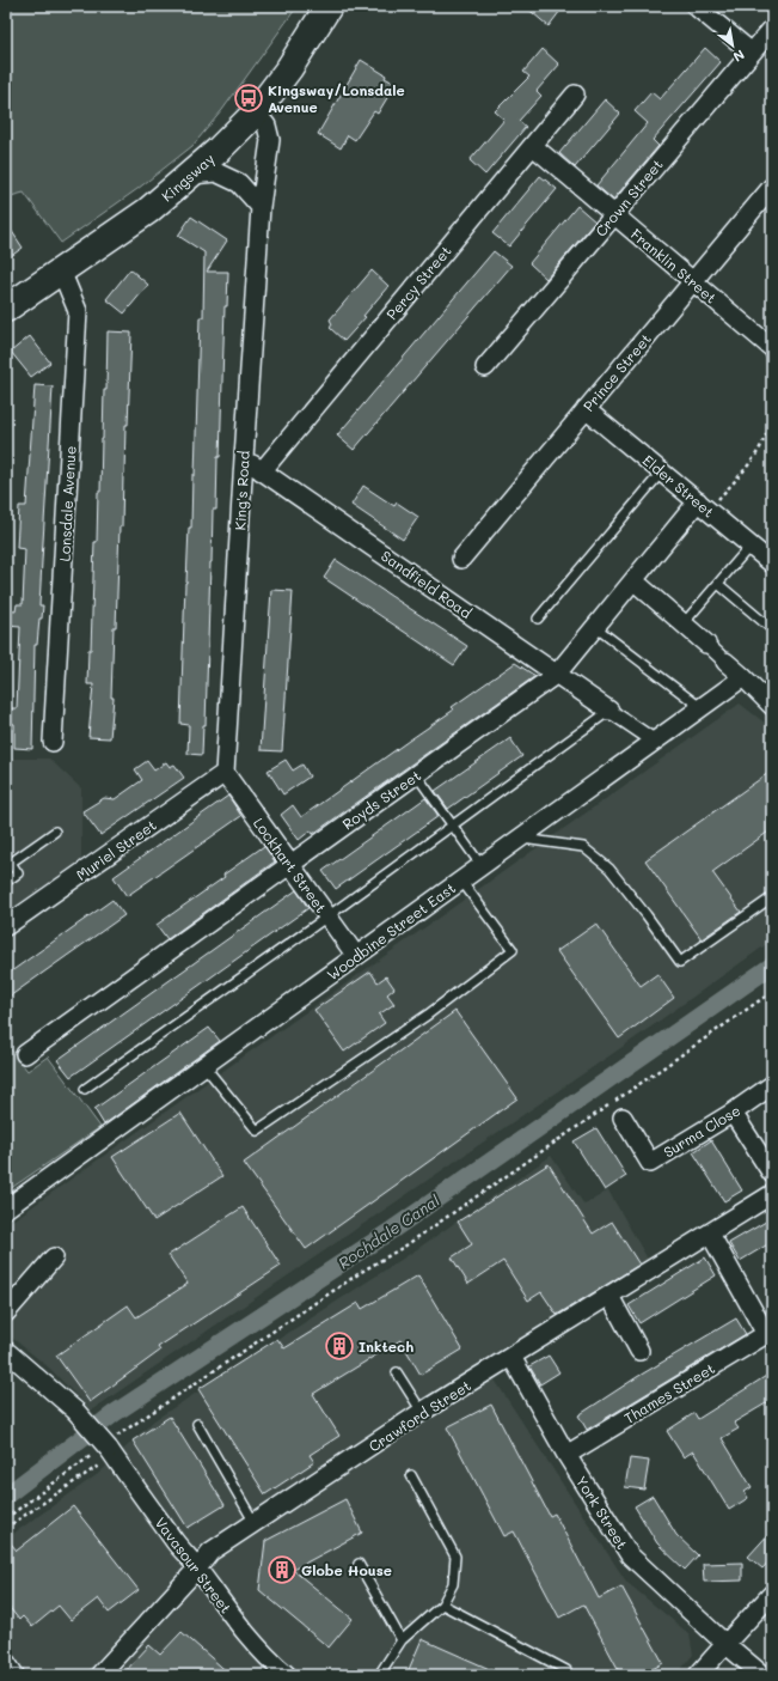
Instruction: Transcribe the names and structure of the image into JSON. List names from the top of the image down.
{
  "streets": {
    "highway": ["Kingsway"],
    "street": [
      "Crown Street",
      "Franklin Street",
      "Percy Street",
      "Prince Street",
      "Elder Street",
      "King's Road",
      "Lonsdale Avenue",
      "Sandfield Road",
      "Royds Street",
      "Muriel Street",
      "Lockhart Street",
      "Woodbine Street East",
      "Surma Close",
      "Thames Street",
      "Crawford Street",
      "York Street",
      "Vavasour Street"
    ]
  },
  "crossings": [
    ["Kingsway", "King's Road"],
    ["Kingsway", "Lonsdale Avenue"],
    ["Crown Street", "Franklin Street"],
    ["Franklin Street", "Percy Street"],
    ["Franklin Street", "Prince Street"],
    ["Percy Street", "Sandfield Road"],
    ["Prince Street", "Elder Street"],
    ["Elder Street", "Royds Street"],
    ["King's Road", "Sandfield Road"],
    ["King's Road", "Muriel Street"],
    ["King's Road", "Lockhart Street"],
    ["Sandfield Road", "Royds Street"],
    ["Royds Street", "Lockhart Street"],
    ["Muriel Street", "Lockhart Street"],
    ["Lockhart Street", "Woodbine Street East"],
    ["Thames Street", "York Street"],
    ["Crawford Street", "York Street"],
    ["Crawford Street", "Vavasour Street"]
  ],
  "water": ["Rochdale Canal"],
  "places": {
    "bus stop": ["Kingsway/Lonsdale Avenue"],
    "building": ["Inktech", "Globe House"]
  },
  "north": "bottom right"
}
